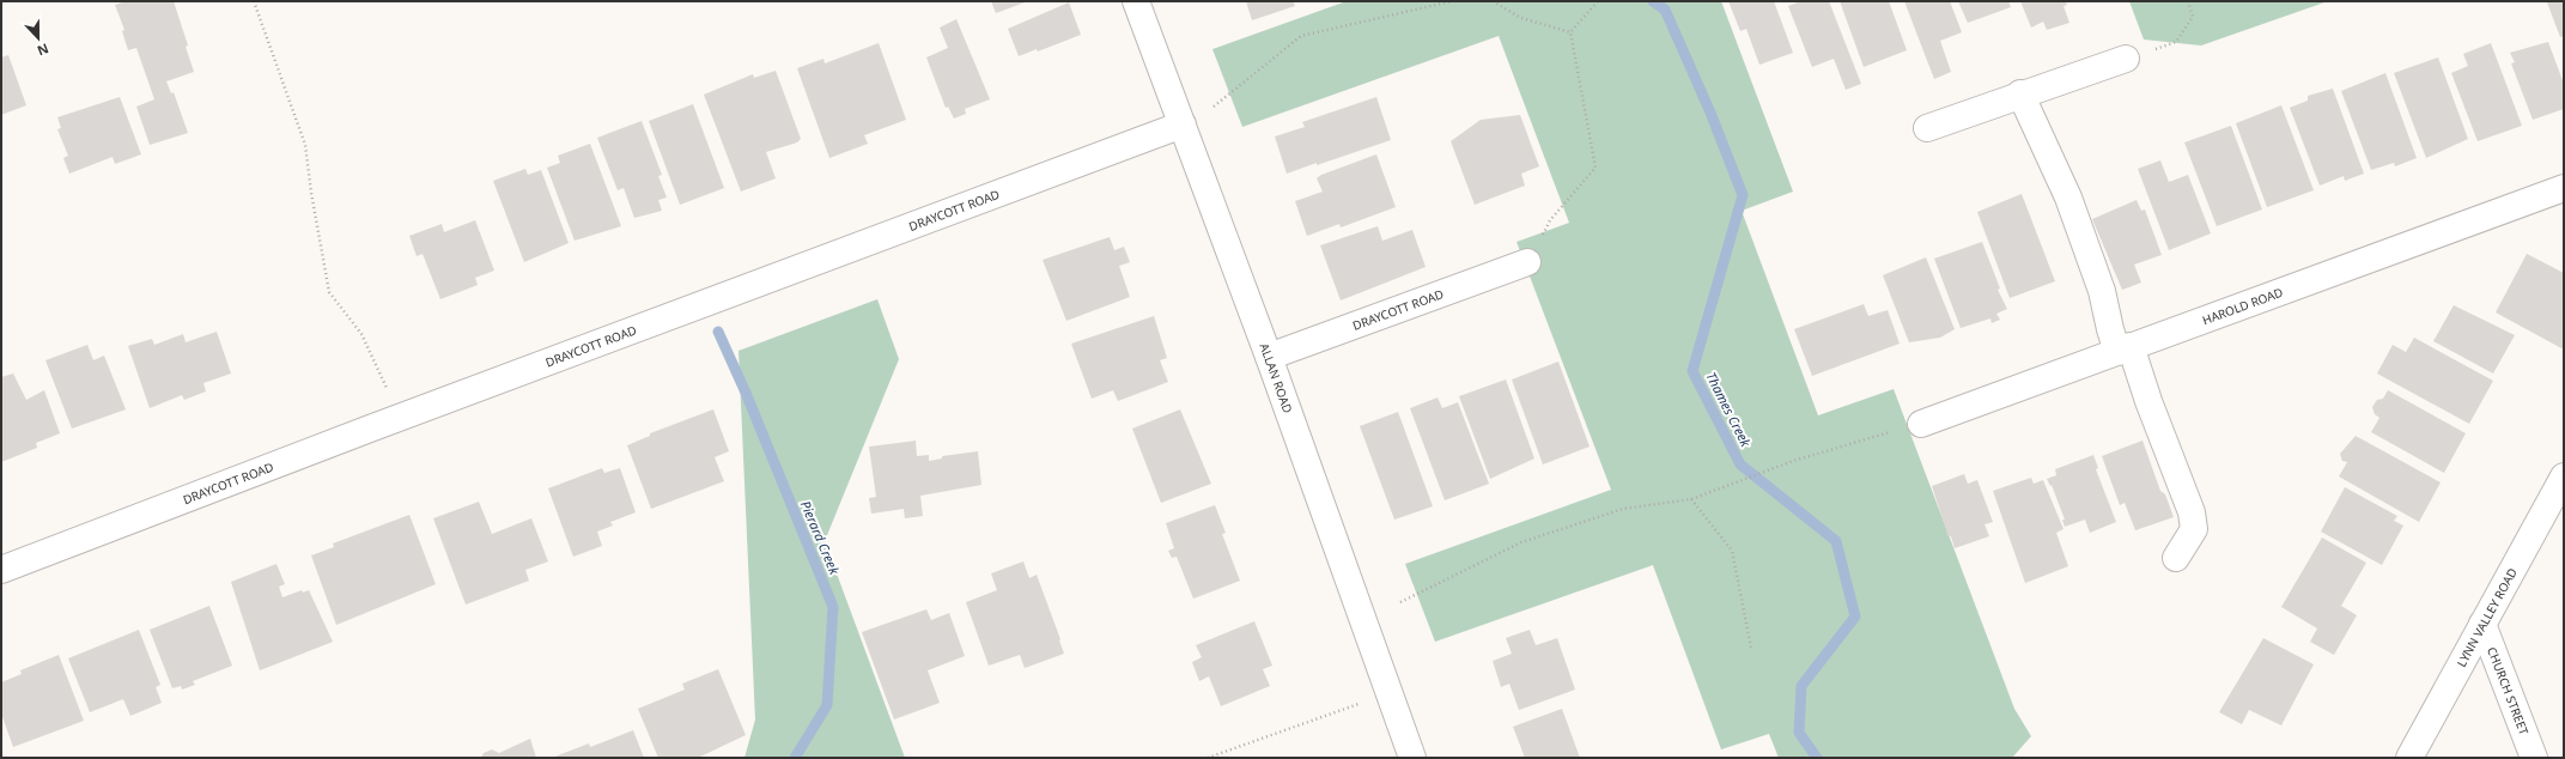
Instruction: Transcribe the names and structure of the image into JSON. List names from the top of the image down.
{
  "streets": {
    "street": [
      "DRAYCOTT ROAD",
      "HAROLD ROAD",
      "ALLAN ROAD",
      "LYNN VALLEY ROAD",
      "CHURCH STREET"
    ]
  },
  "crossings": [
    ["DRAYCOTT ROAD", "ALLAN ROAD"],
    ["LYNN VALLEY ROAD", "CHURCH STREET"]
  ],
  "water": ["Thames Creek", "Pierard Creek"],
  "north": "bottom"
}
